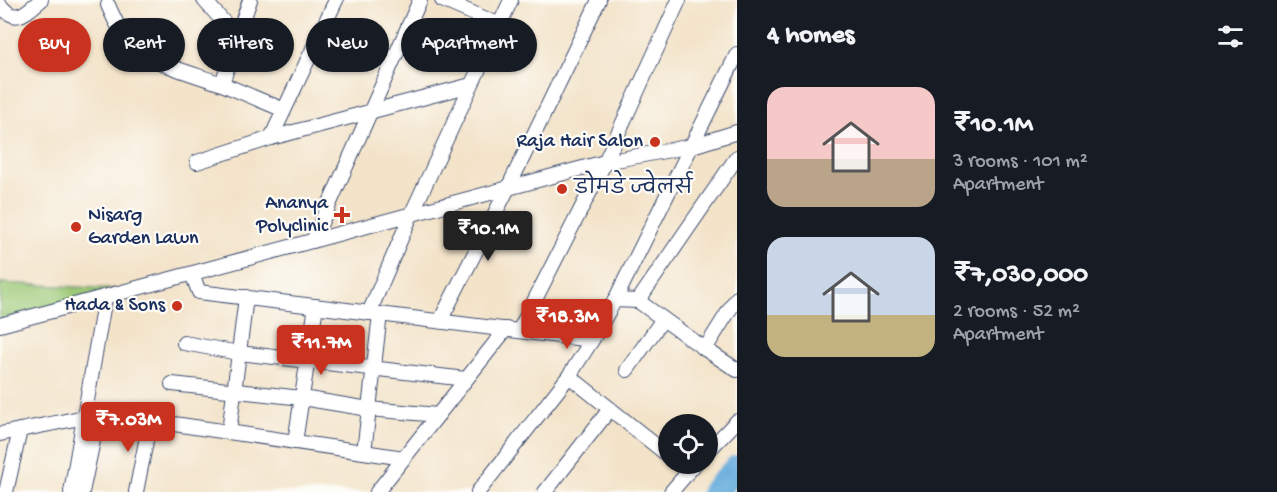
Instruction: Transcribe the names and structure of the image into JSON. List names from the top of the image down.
{
  "places": {
    "other": [
      "Raja Hair Salon",
      "डोमडे ज्वेलर्स",
      "Nisarg Garden Lawn",
      "Hada & Sons"
    ],
    "health": ["Ananya Polyclinic"]
  },
  "page": {
    "heading": "4 homes",
    "chip": [
      "Buy",
      "Rent",
      "Filters",
      "New",
      "Apartment"
    ],
    "list": [
      {
        "name": "₹10.1M",
        "note": "3 rooms · 101 m² · Apartment"
      },
      {
        "name": "₹7,030,000",
        "note": "2 rooms · 52 m² · Apartment"
      }
    ],
    "price": [
      "₹10.1M",
      "₹18.3M",
      "₹11.7M",
      "₹7.03M"
    ]
  }
}
